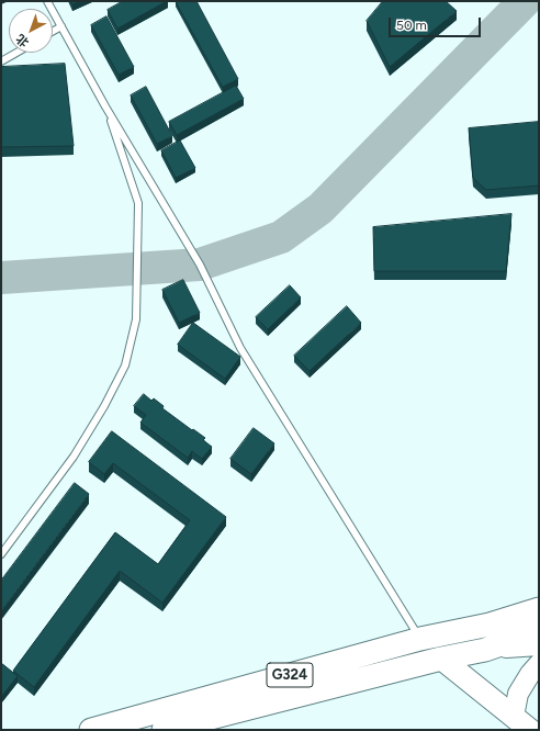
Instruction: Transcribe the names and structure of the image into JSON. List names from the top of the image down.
{
  "streets": {
    "highway": ["G324"]
  },
  "scale_bar": "50 m",
  "north": "bottom left"
}
